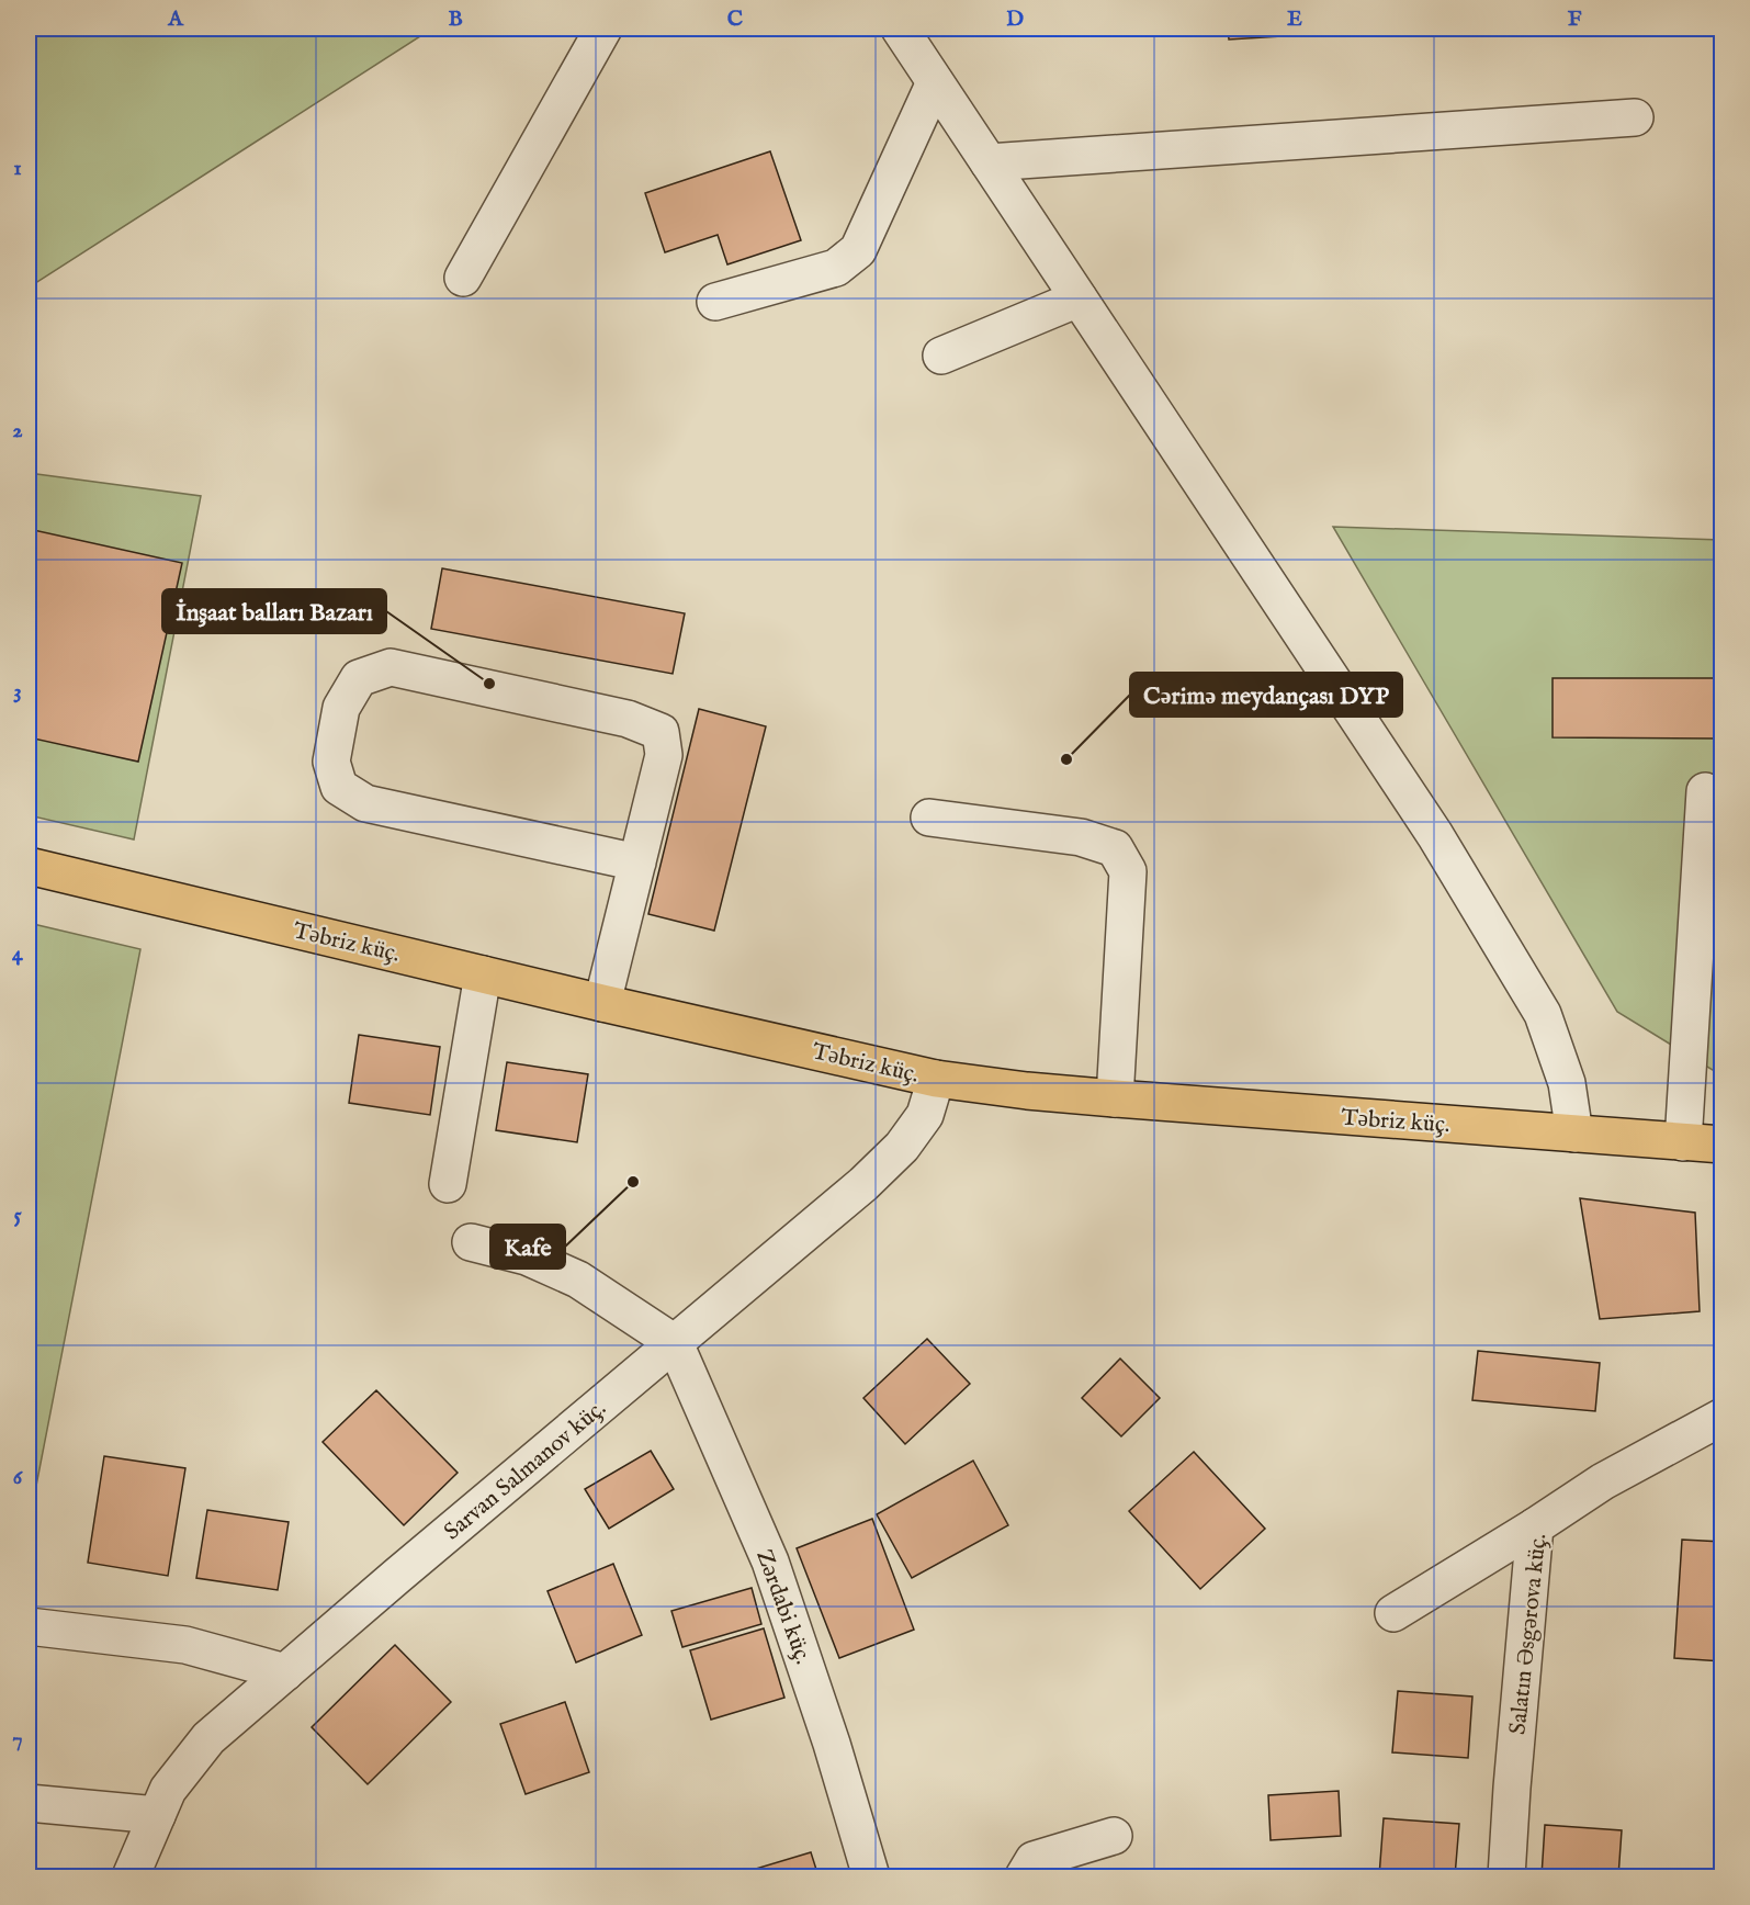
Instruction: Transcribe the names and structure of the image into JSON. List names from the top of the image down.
{
  "streets": {
    "main road": ["Təbriz küç."],
    "street": ["Sarvan Salmanov küç.", "Zərdabi küç.", "Salatın Əsgərova küç."]
  },
  "crossings": [
    ["Təbriz küç.", "Sarvan Salmanov küç."],
    ["Sarvan Salmanov küç.", "Zərdabi küç."]
  ],
  "places": ["İnşaat balları Bazarı", "Cərimə meydançası DYP", "Kafe"],
  "grid": {
    "columns": [
      "A",
      "B",
      "C",
      "D",
      "E",
      "F"
    ],
    "rows": [
      "1",
      "2",
      "3",
      "4",
      "5",
      "6",
      "7"
    ]
  }
}
